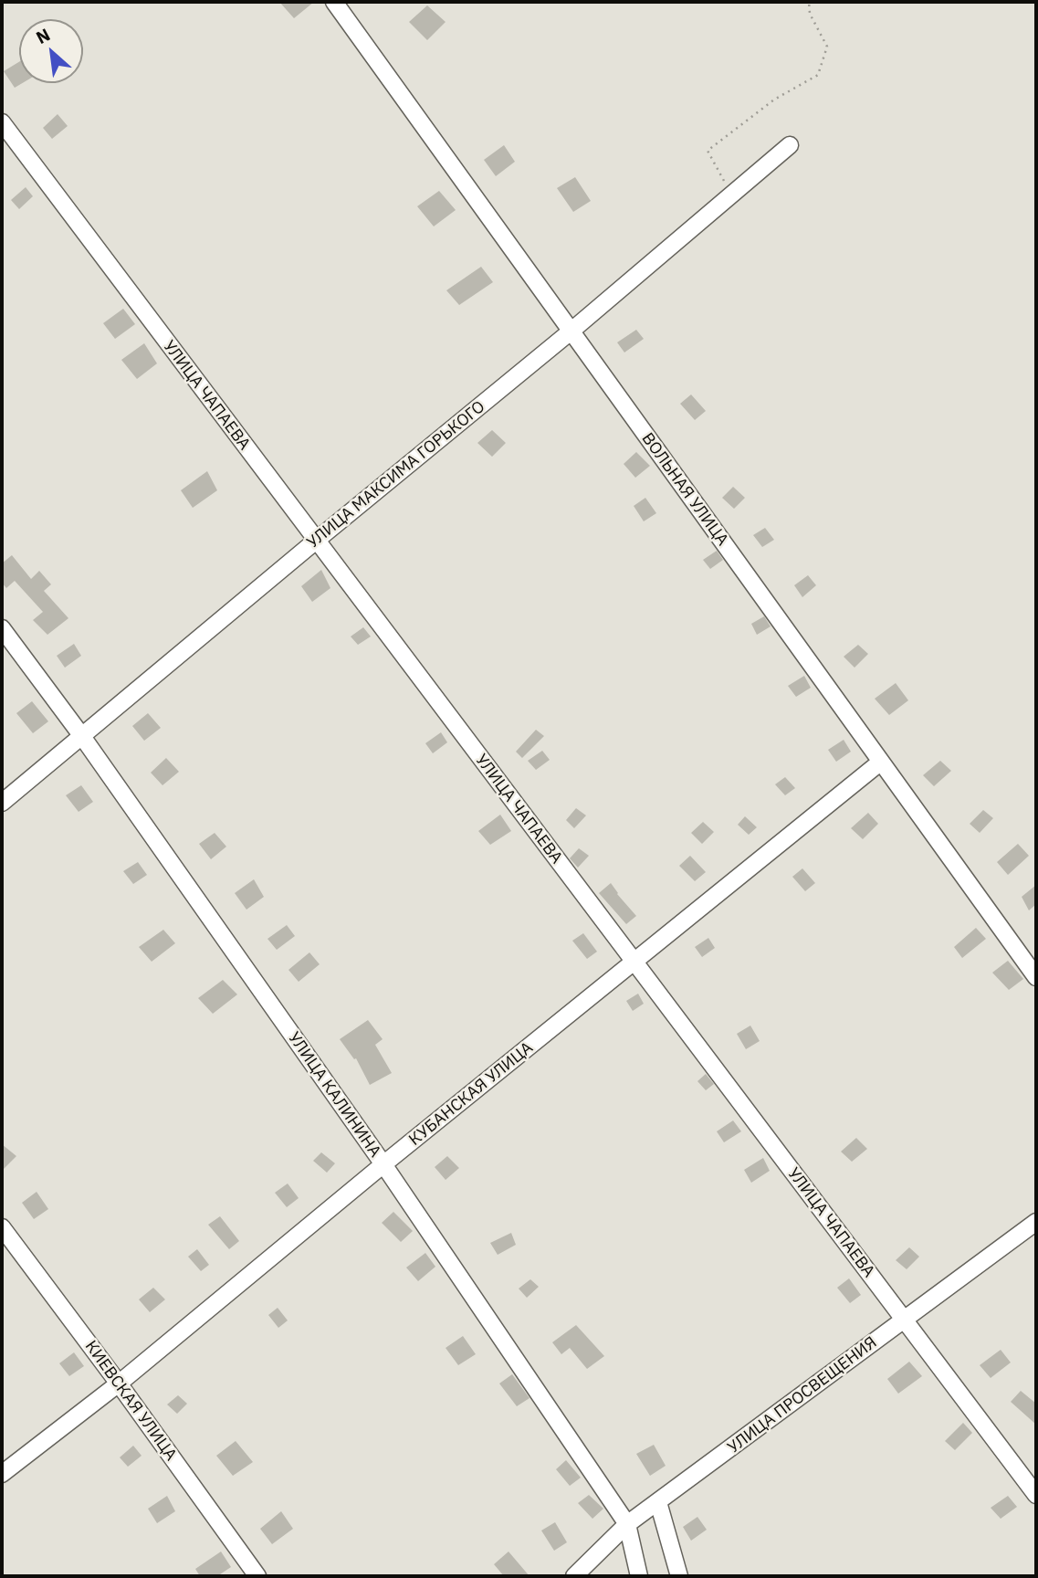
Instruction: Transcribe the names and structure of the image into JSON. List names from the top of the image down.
{
  "streets": {
    "street": [
      "УЛИЦА ЧАПАЕВА",
      "УЛИЦА МАКСИМА ГОРЬКОГО",
      "ВОЛЬНАЯ УЛИЦА",
      "КУБАНСКАЯ УЛИЦА",
      "УЛИЦА КАЛИНИНА",
      "УЛИЦА ПРОСВЕЩЕНИЯ",
      "КИЕВСКАЯ УЛИЦА"
    ]
  },
  "crossings": [
    ["УЛИЦА ЧАПАЕВА", "УЛИЦА МАКСИМА ГОРЬКОГО"],
    ["УЛИЦА ЧАПАЕВА", "КУБАНСКАЯ УЛИЦА"],
    ["УЛИЦА ЧАПАЕВА", "УЛИЦА ПРОСВЕЩЕНИЯ"],
    ["УЛИЦА МАКСИМА ГОРЬКОГО", "ВОЛЬНАЯ УЛИЦА"],
    ["УЛИЦА МАКСИМА ГОРЬКОГО", "УЛИЦА КАЛИНИНА"],
    ["ВОЛЬНАЯ УЛИЦА", "КУБАНСКАЯ УЛИЦА"],
    ["КУБАНСКАЯ УЛИЦА", "УЛИЦА КАЛИНИНА"],
    ["КУБАНСКАЯ УЛИЦА", "КИЕВСКАЯ УЛИЦА"],
    ["УЛИЦА КАЛИНИНА", "УЛИЦА ПРОСВЕЩЕНИЯ"]
  ],
  "north": "top left"
}
